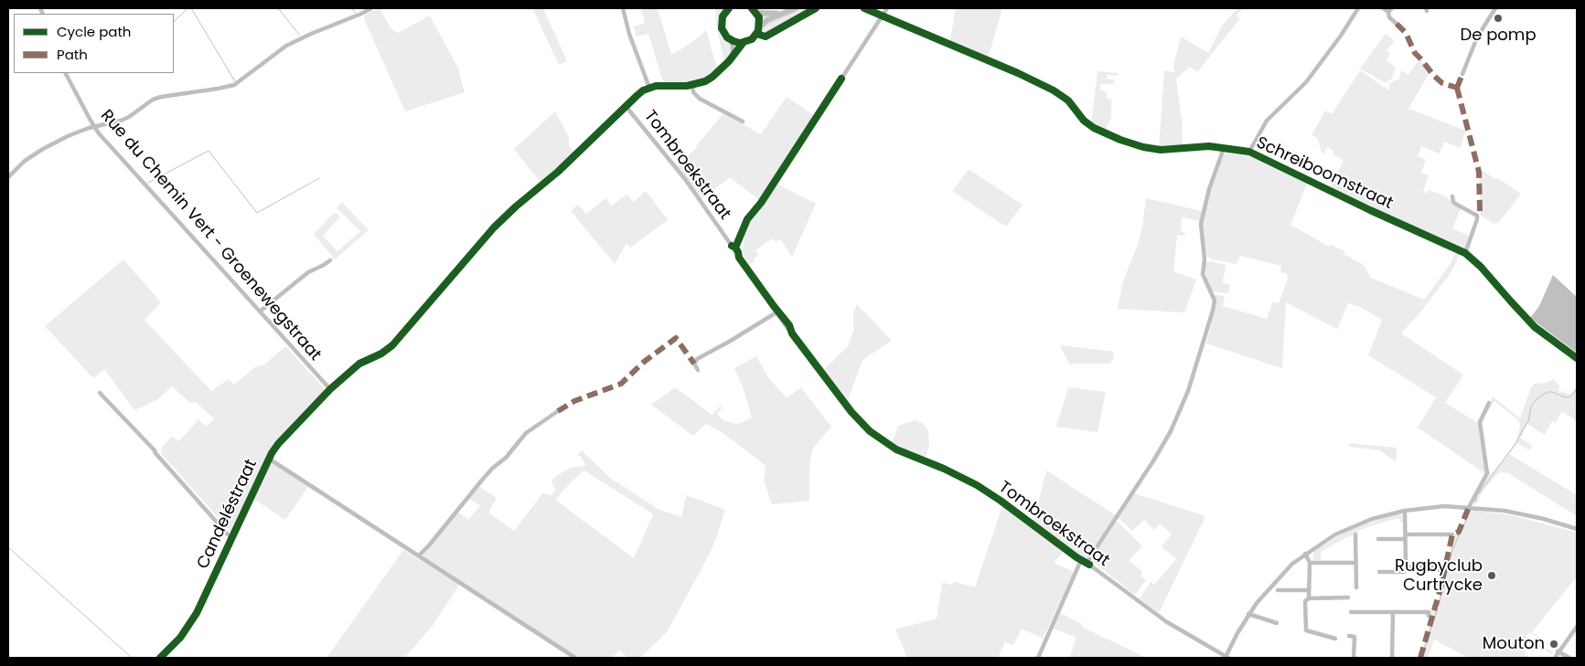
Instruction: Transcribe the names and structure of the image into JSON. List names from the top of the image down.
{
  "streets": {
    "street": [
      "Tombroekstraat",
      "Schreiboomstraat",
      "Rue du Chemin Vert - Groenewegstraat",
      "Candeléstraat"
    ]
  },
  "crossings": [
    ["Tombroekstraat", "Candeléstraat"],
    ["Rue du Chemin Vert - Groenewegstraat", "Candeléstraat"]
  ],
  "places": ["De pomp", "Rugbyclub Curtrycke", "Mouton"],
  "legend": ["Cycle path", "Path"]
}
